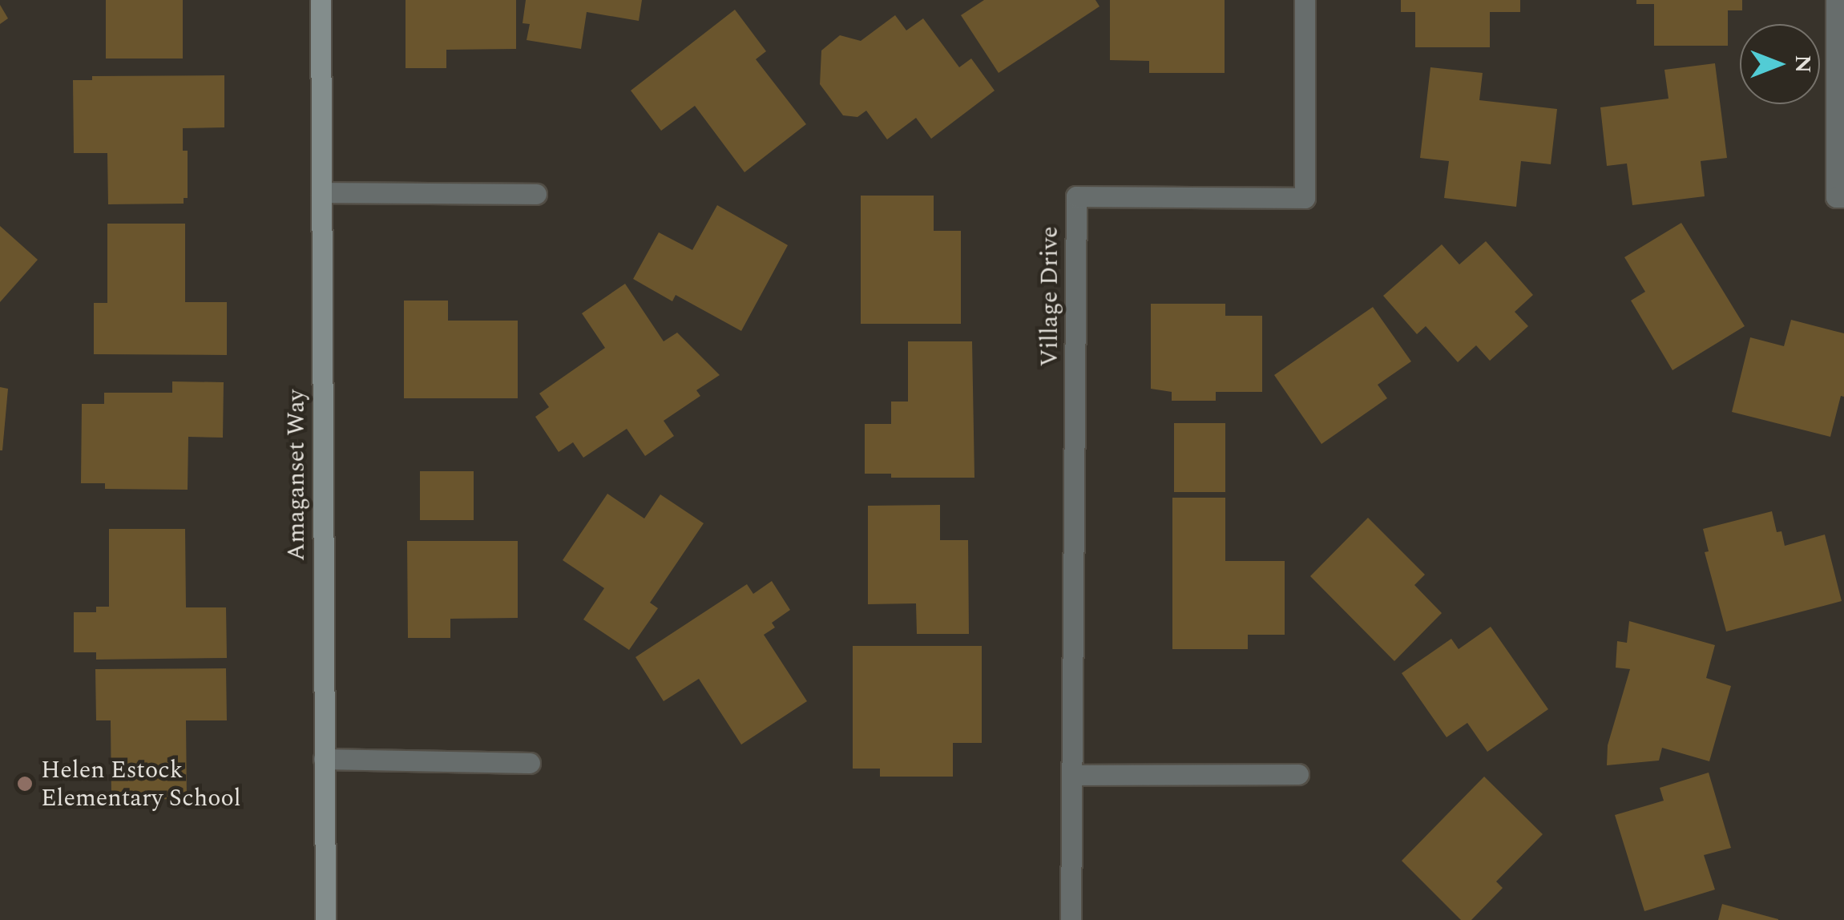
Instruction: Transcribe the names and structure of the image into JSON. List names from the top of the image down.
{
  "streets": {
    "street": ["Village Drive", "Amaganset Way"]
  },
  "places": ["Helen Estock Elementary School"],
  "north": "right"
}
